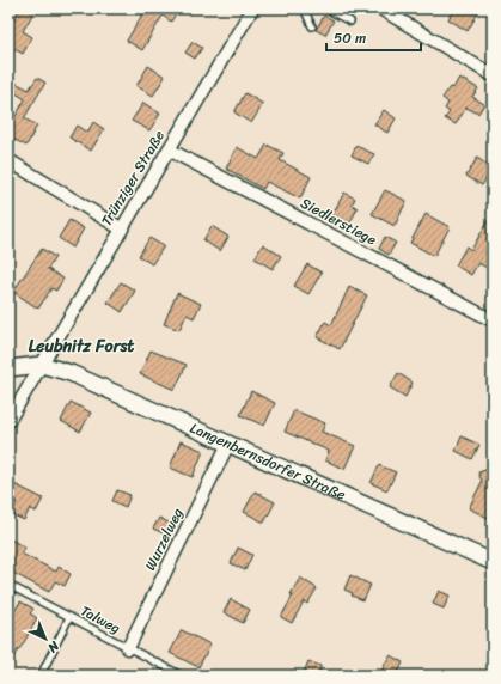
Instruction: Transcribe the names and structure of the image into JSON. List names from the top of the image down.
{
  "streets": {
    "street": [
      "Trünziger Straße",
      "Siedlerstiege",
      "Langenbernsdorfer Straße",
      "Wurzelweg"
    ],
    "lane": ["Talweg"]
  },
  "crossings": [
    ["Trünziger Straße", "Siedlerstiege"],
    ["Trünziger Straße", "Langenbernsdorfer Straße"],
    ["Langenbernsdorfer Straße", "Wurzelweg"],
    ["Wurzelweg", "Talweg"]
  ],
  "districts": ["Leubnitz Forst"],
  "scale_bar": "50 m",
  "north": "bottom right"
}
